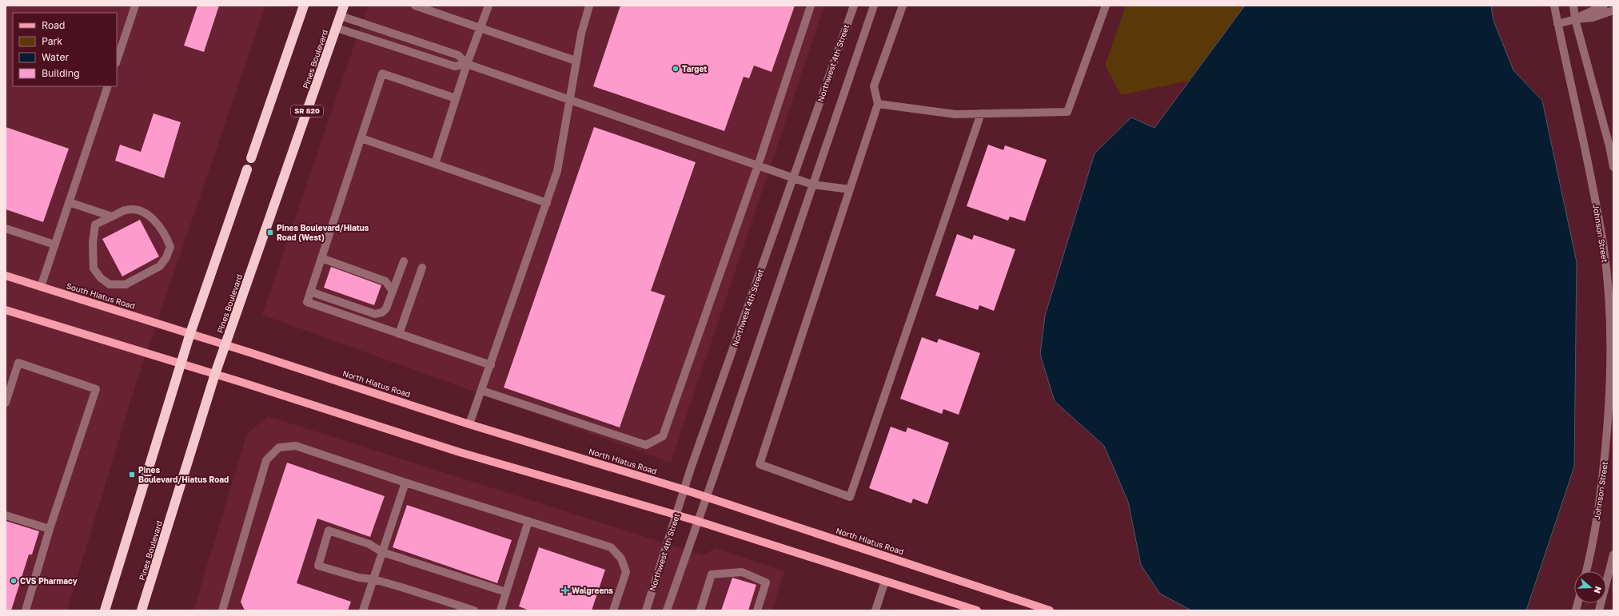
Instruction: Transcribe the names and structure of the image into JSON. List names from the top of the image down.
{
  "streets": {
    "highway": ["Pines Boulevard", "SR 820"],
    "main road": ["South Hiatus Road", "North Hiatus Road"],
    "street": ["Northwest 4th Street", "Johnson Street"]
  },
  "crossings": [
    ["Pines Boulevard", "North Hiatus Road"],
    ["Northwest 4th Street", "North Hiatus Road"],
    ["South Hiatus Road", "North Hiatus Road"]
  ],
  "places": {
    "other": ["Target", "CVS Pharmacy"],
    "transit": ["Pines Boulevard/Hiatus Road (West)", "Pines Boulevard/Hiatus Road"],
    "health": ["Walgreens"]
  },
  "legend": [
    "Road",
    "Park",
    "Water",
    "Building"
  ],
  "north": "right"
}
